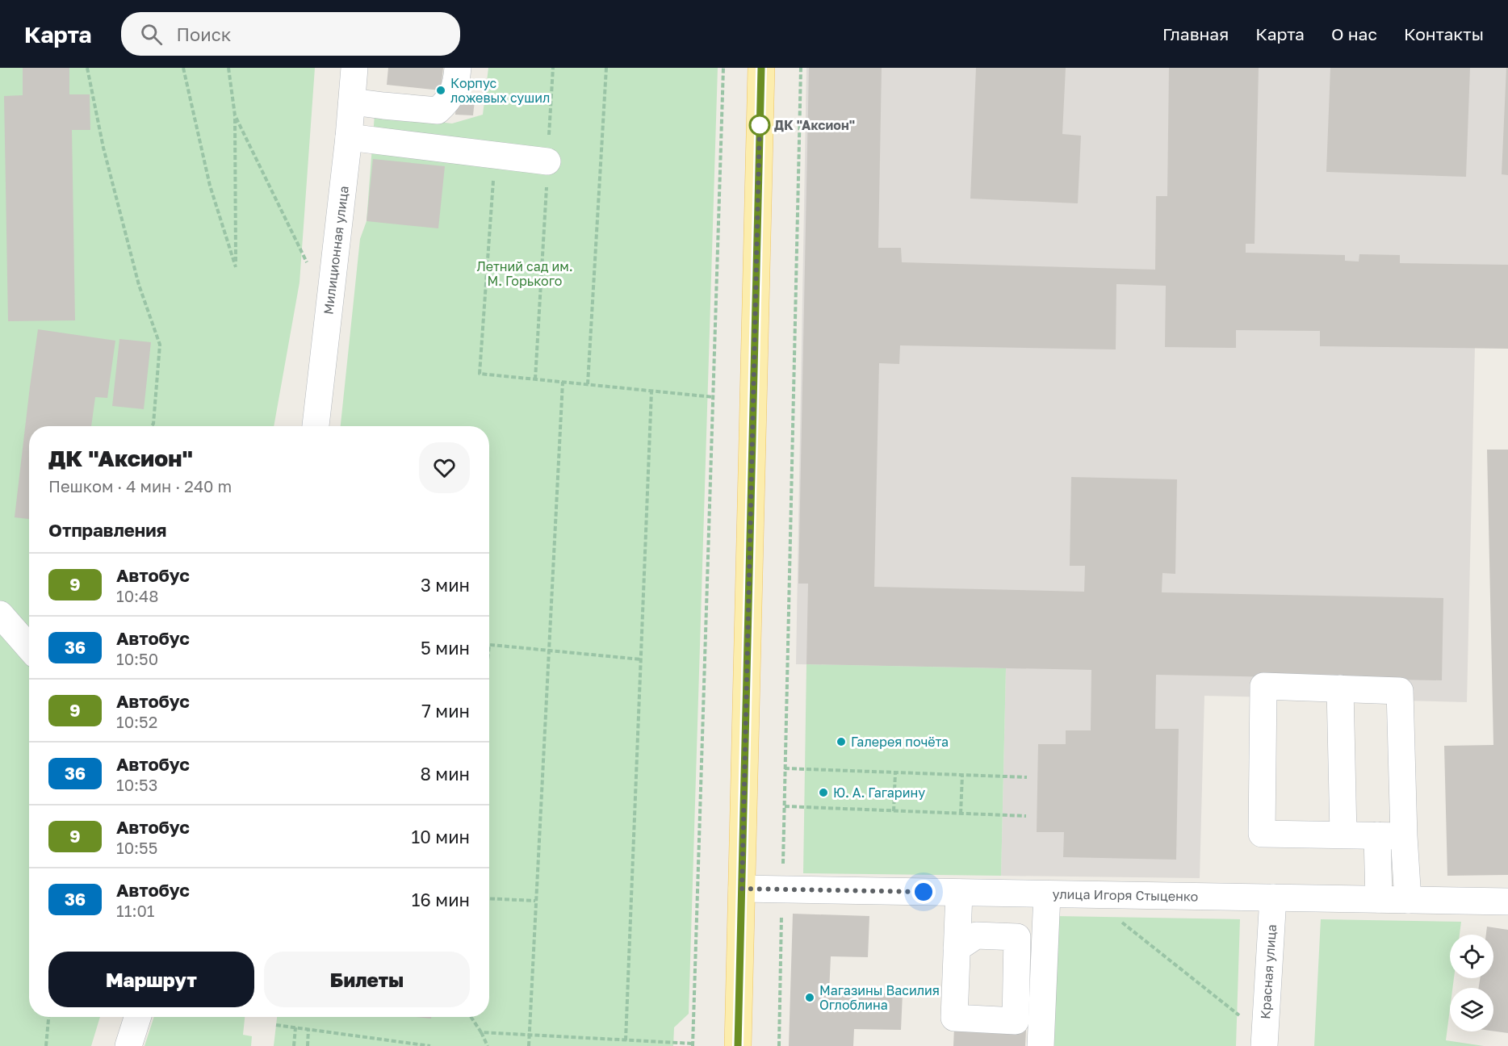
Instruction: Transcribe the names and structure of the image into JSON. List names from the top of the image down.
{
  "streets": {
    "street": ["Милиционная улица", "улица Игоря Стыценко", "Красная улица"]
  },
  "crossings": [
    ["улица Игоря Стыценко", "Красная улица"]
  ],
  "parks": ["Летний сад им. М. Горького"],
  "places": [
    "Корпус ложевых сушил",
    "ДК \"Аксион\"",
    "Галерея почёта",
    "Ю. А. Гагарину",
    "Магазины Василия Оглоблина"
  ],
  "lines": ["bus line 9"],
  "page": {
    "header": "Карта",
    "search": "Поиск",
    "nav": [
      "Главная",
      "Карта",
      "О нас",
      "Контакты"
    ],
    "heading": [
      ["ДК \"Аксион\"", "Пешком · 4 мин · 240 m"],
      "Отправления"
    ],
    "list": [
      {
        "mark": "9",
        "name": "Автобус",
        "note": "10:48",
        "value": "3 мин"
      },
      {
        "mark": "36",
        "name": "Автобус",
        "note": "10:50",
        "value": "5 мин"
      },
      {
        "mark": "9",
        "name": "Автобус",
        "note": "10:52",
        "value": "7 мин"
      },
      {
        "mark": "36",
        "name": "Автобус",
        "note": "10:53",
        "value": "8 мин"
      },
      {
        "mark": "9",
        "name": "Автобус",
        "note": "10:55",
        "value": "10 мин"
      },
      {
        "mark": "36",
        "name": "Автобус",
        "note": "11:01",
        "value": "16 мин"
      }
    ],
    "buttons": ["Маршрут", "Билеты"]
  }
}
